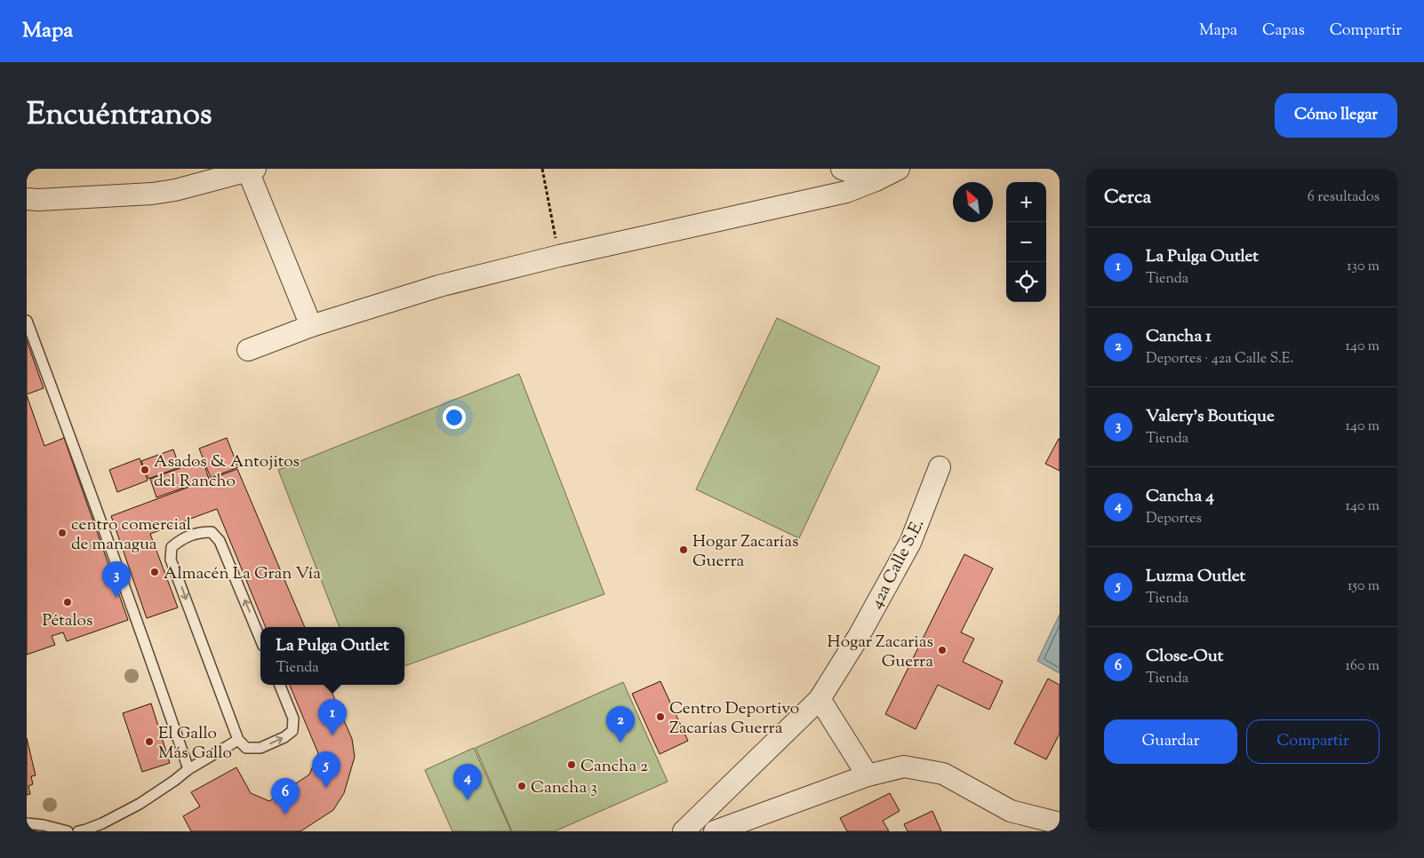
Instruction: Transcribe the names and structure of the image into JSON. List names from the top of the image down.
{
  "streets": {
    "street": ["42a Calle S.E."]
  },
  "places": [
    "Asados & Antojitos del Rancho",
    "centro comercial de managua",
    "Hogar Zacarías Guerra",
    "Almacén La Gran Vía",
    "Pétalos",
    "Hogar Zacarias Guerra",
    "Centro Deportivo Zacarías Guerra",
    "El Gallo Más Gallo",
    "Cancha 2",
    "Cancha 3"
  ],
  "north": "top left",
  "page": {
    "header": "Mapa",
    "nav": ["Mapa", "Capas", "Compartir"],
    "title": "Encuéntranos",
    "buttons": [
      "Cómo llegar",
      ["Guardar", "Compartir"]
    ],
    "heading": ["Cerca", "6 resultados"],
    "map_buttons": ["+", "−"],
    "list": [
      {
        "mark": "1",
        "name": "La Pulga Outlet",
        "note": "Tienda",
        "value": "130 m"
      },
      {
        "mark": "2",
        "name": "Cancha 1",
        "note": "Deportes · 42a Calle S.E.",
        "value": "140 m"
      },
      {
        "mark": "3",
        "name": "Valery's Boutique",
        "note": "Tienda",
        "value": "140 m"
      },
      {
        "mark": "4",
        "name": "Cancha 4",
        "note": "Deportes",
        "value": "140 m"
      },
      {
        "mark": "5",
        "name": "Luzma Outlet",
        "note": "Tienda",
        "value": "150 m"
      },
      {
        "mark": "6",
        "name": "Close-Out",
        "note": "Tienda",
        "value": "160 m"
      }
    ],
    "pins": [
      "3",
      "1",
      "2",
      "5",
      "4",
      "6"
    ],
    "popup": ["La Pulga Outlet", "Tienda"]
  }
}
